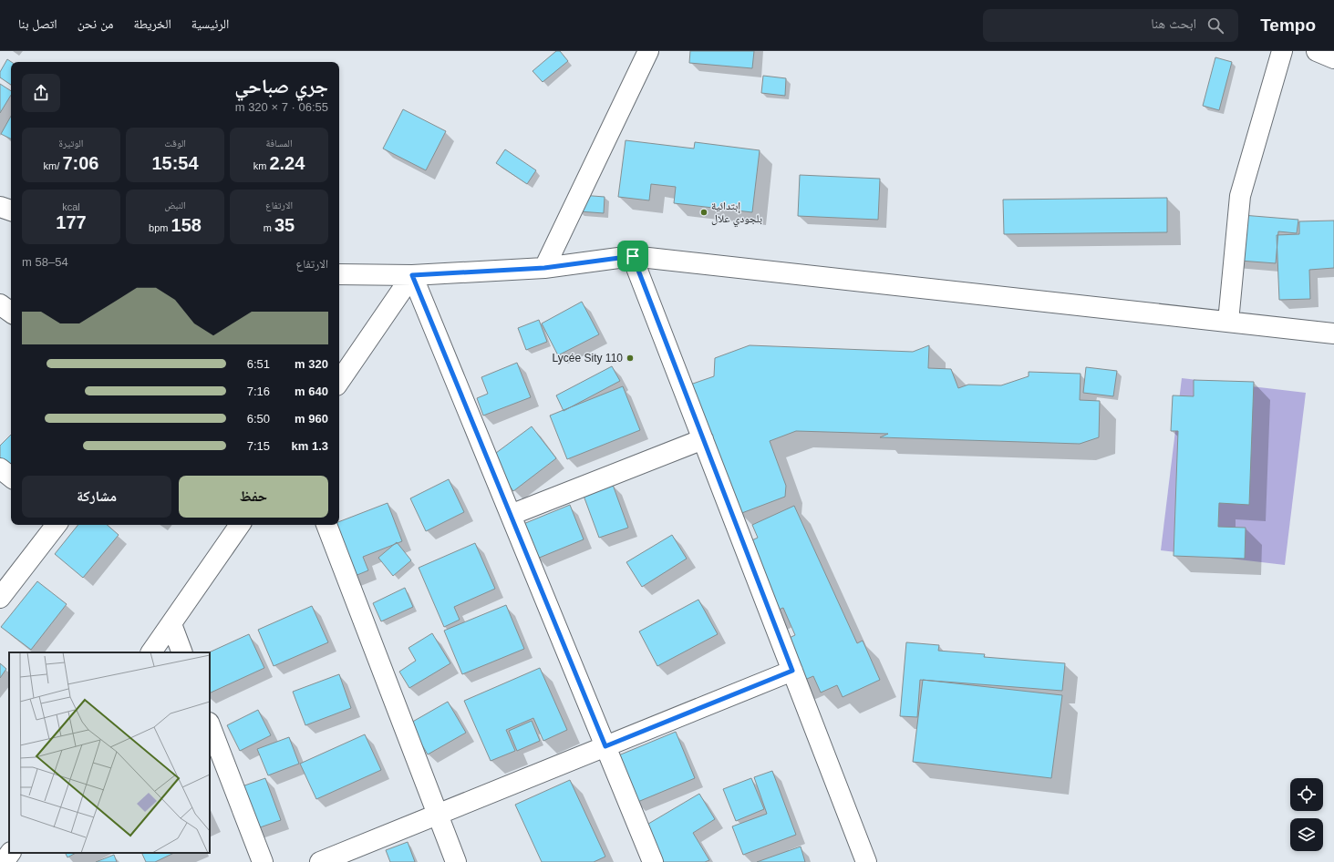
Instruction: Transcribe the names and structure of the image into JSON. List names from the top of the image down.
{
  "places": ["إبتدائية بلجودي علال", "Lycée Sity 110"],
  "page": {
    "header": "Tempo",
    "search": "ابحث هنا",
    "nav": [
      "الرئيسية",
      "الخريطة",
      "من نحن",
      "اتصل بنا"
    ],
    "heading": ["جري صباحي", "06:55 · 7 × 320 m"],
    "stats": [
      ["المسافة", "2.24 km"],
      ["الوقت", "15:54"],
      ["الوتيرة", "7:06 /km"],
      ["الارتفاع", "35 m"],
      ["النبض", "158 bpm"],
      ["kcal", "177"]
    ],
    "chart": ["الارتفاع", "54–58 m"],
    "list": [
      {
        "name": "320 m",
        "note": "6:51"
      },
      {
        "name": "640 m",
        "note": "7:16"
      },
      {
        "name": "960 m",
        "note": "6:50"
      },
      {
        "name": "1.3 km",
        "note": "7:15"
      }
    ],
    "buttons": ["حفظ", "مشاركة"]
  }
}
